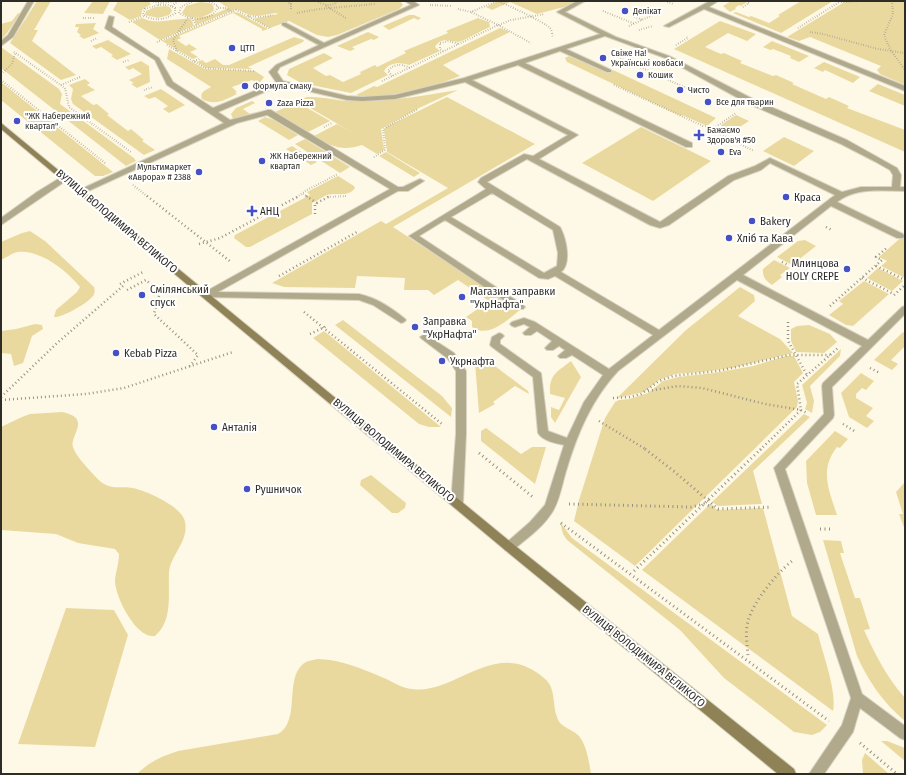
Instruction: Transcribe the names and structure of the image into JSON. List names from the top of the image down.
{
  "streets": {
    "main road": ["ВУЛИЦЯ ВОЛОДИМИРА ВЕЛИКОГО"]
  },
  "places": {
    "other": [
      "Делікат",
      "ЦТП",
      "Свіже На! Українські ковбаси",
      "Кошик",
      "Формула смаку",
      "Чисто",
      "Все для тварин",
      "Zaza Pizza",
      "\"ЖК Набережний квартал\"",
      "Eva",
      "ЖК Набережний квартал",
      "Мультимаркет «Аврора» # 2388",
      "Краса",
      "Bakery",
      "Хліб та Кава",
      "Млинцова HOLY CREPE",
      "Смілянський спуск",
      "Магазин заправки \"УкрНафта\"",
      "Заправка \"УкрНафта\"",
      "Kebab Pizza",
      "Укрнафта",
      "Анталія",
      "Рушничок"
    ],
    "health": ["Бажаємо Здоров'я #50", "АНЦ"]
  }
}
